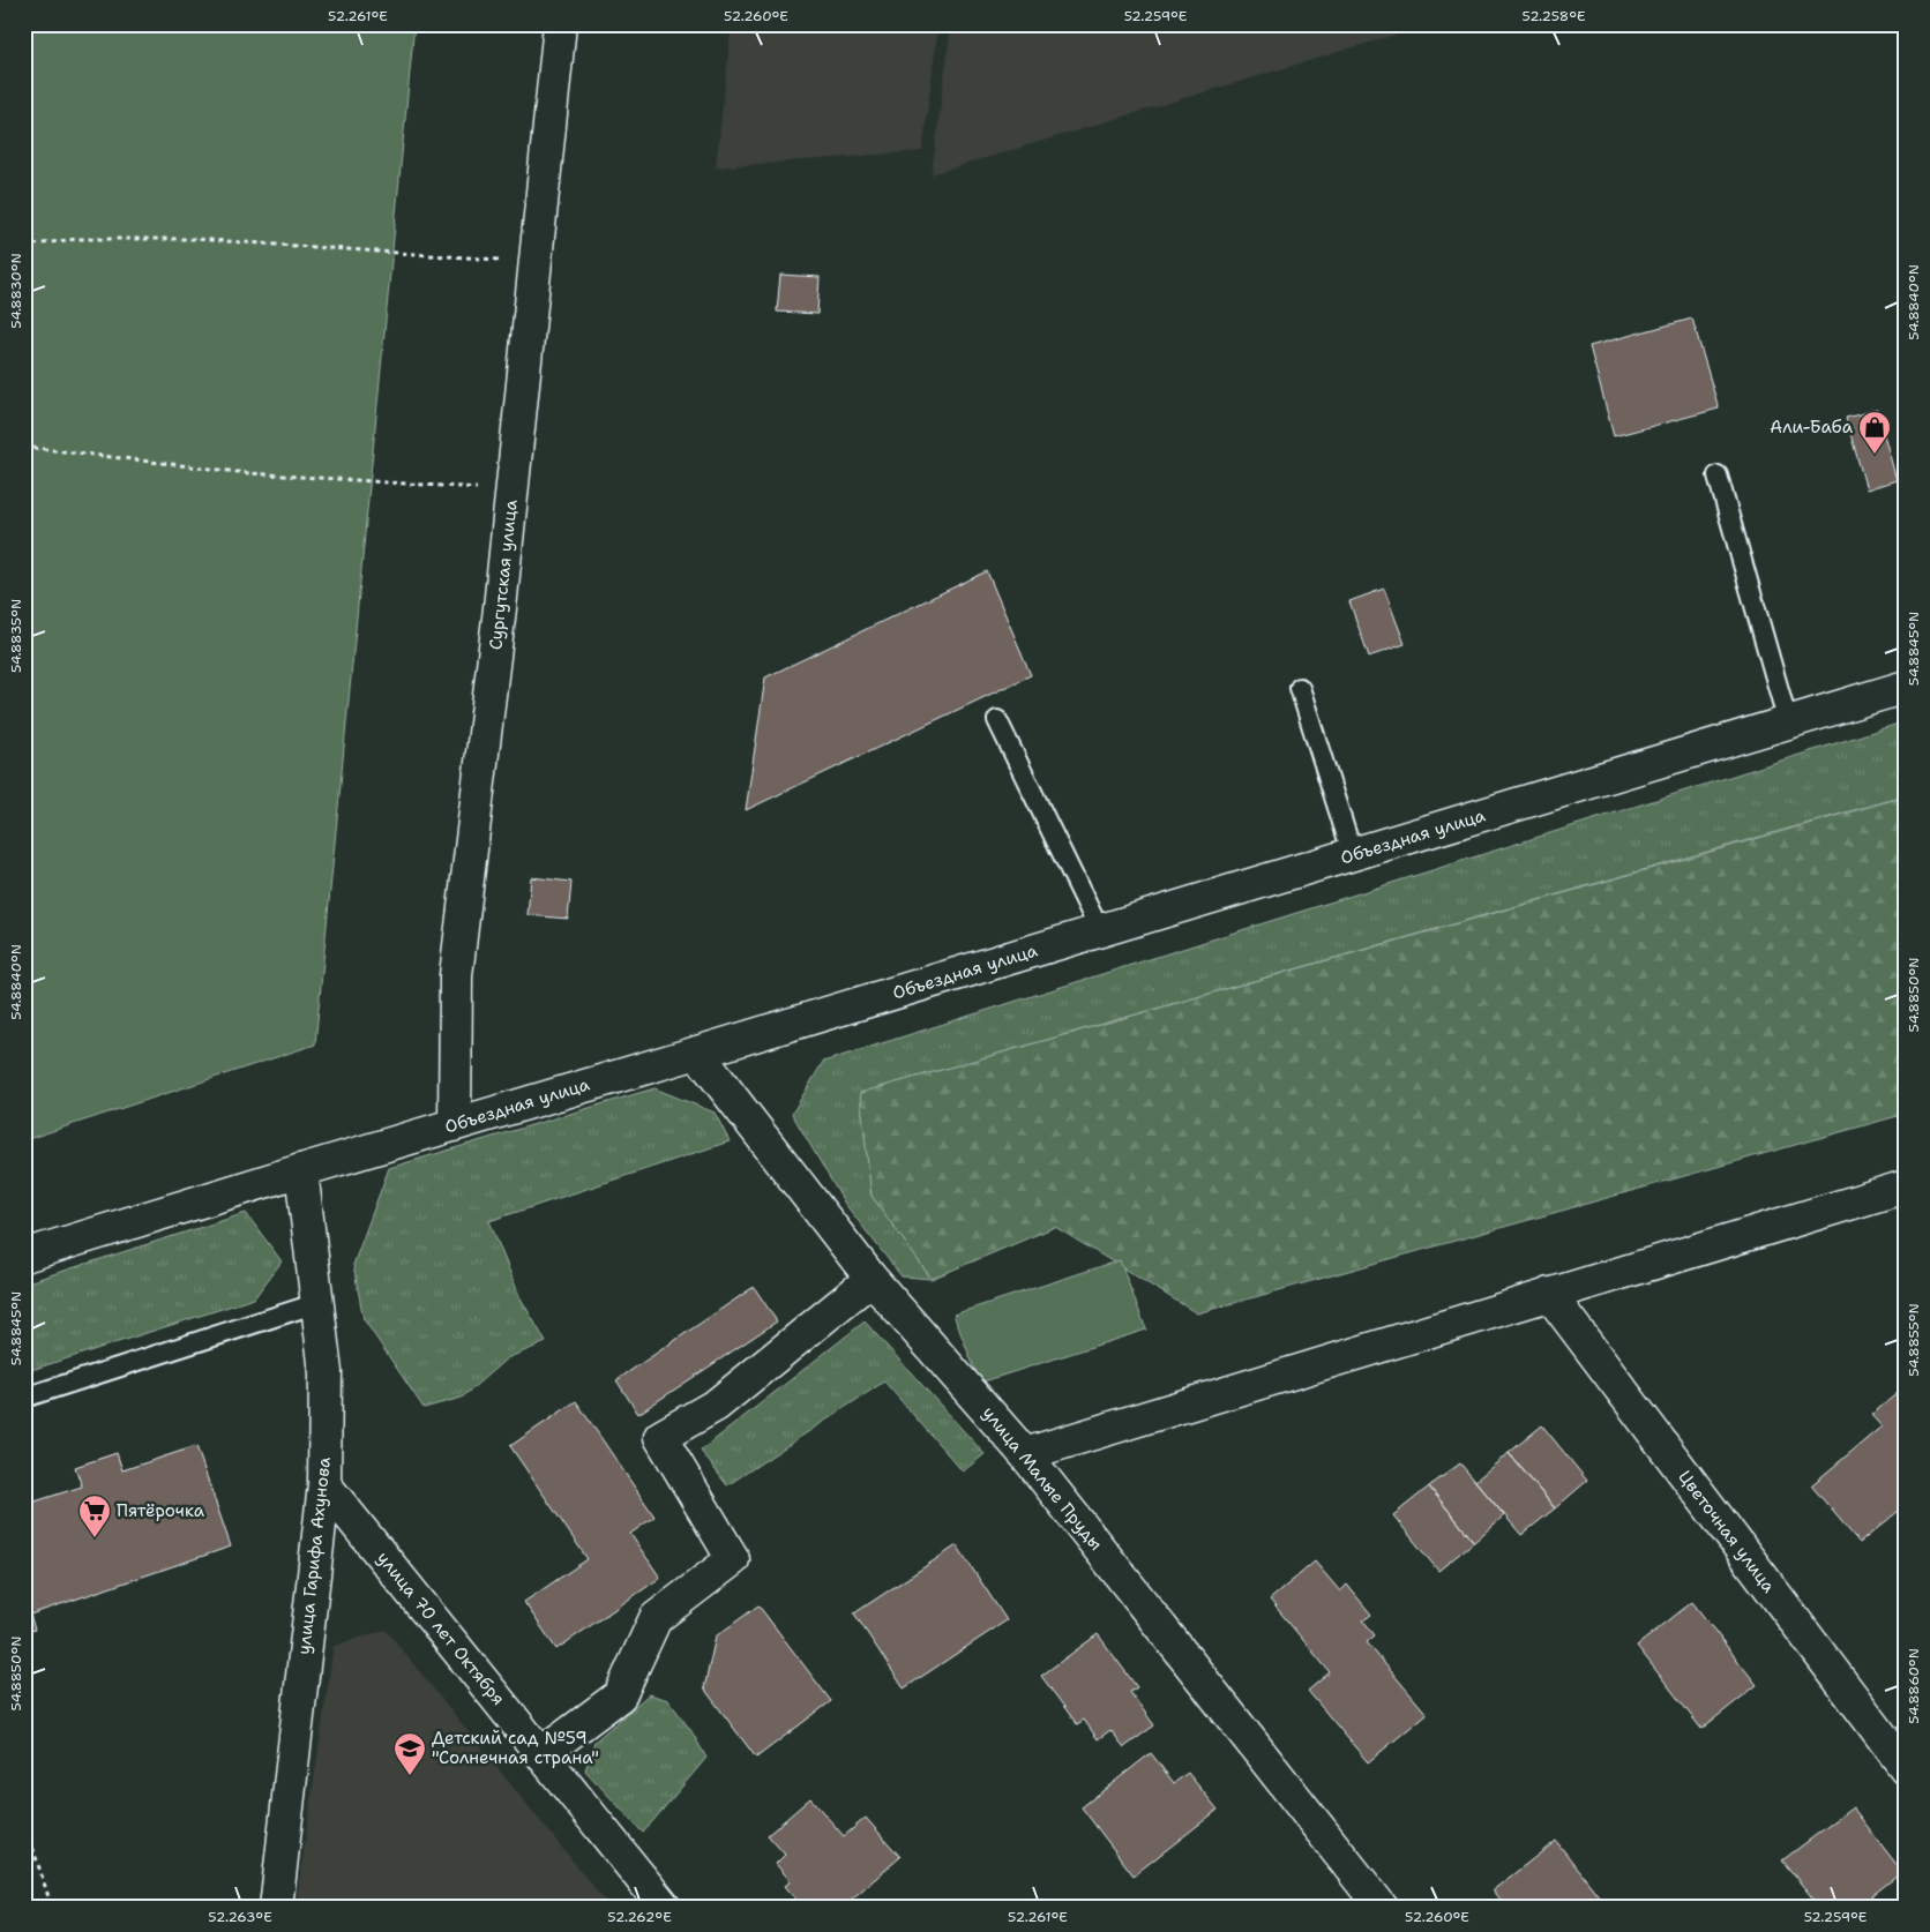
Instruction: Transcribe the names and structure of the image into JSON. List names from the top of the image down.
{
  "streets": {
    "street": [
      "Сургутская улица",
      "Объездная улица",
      "улица Малые Пруды",
      "Цветочная улица",
      "улица Гарифа Ахунова",
      "улица 70 лет Октября"
    ]
  },
  "crossings": [
    ["Сургутская улица", "Объездная улица"],
    ["Объездная улица", "улица Малые Пруды"],
    ["Объездная улица", "улица Гарифа Ахунова"],
    ["улица Гарифа Ахунова", "улица 70 лет Октября"]
  ],
  "places": {
    "shop": ["Али-Баба"],
    "supermarket": ["Пятёрочка"],
    "school or university": ["Детский сад №59 \"Солнечная страна\""]
  },
  "coordinates": [
    "52.261°E",
    "52.260°E",
    "52.259°E",
    "52.258°E",
    "54.8830°N",
    "54.8840°N",
    "54.8835°N",
    "54.8845°N",
    "54.8850°N",
    "54.8855°N",
    "54.8860°N",
    "52.263°E",
    "52.262°E"
  ]
}
